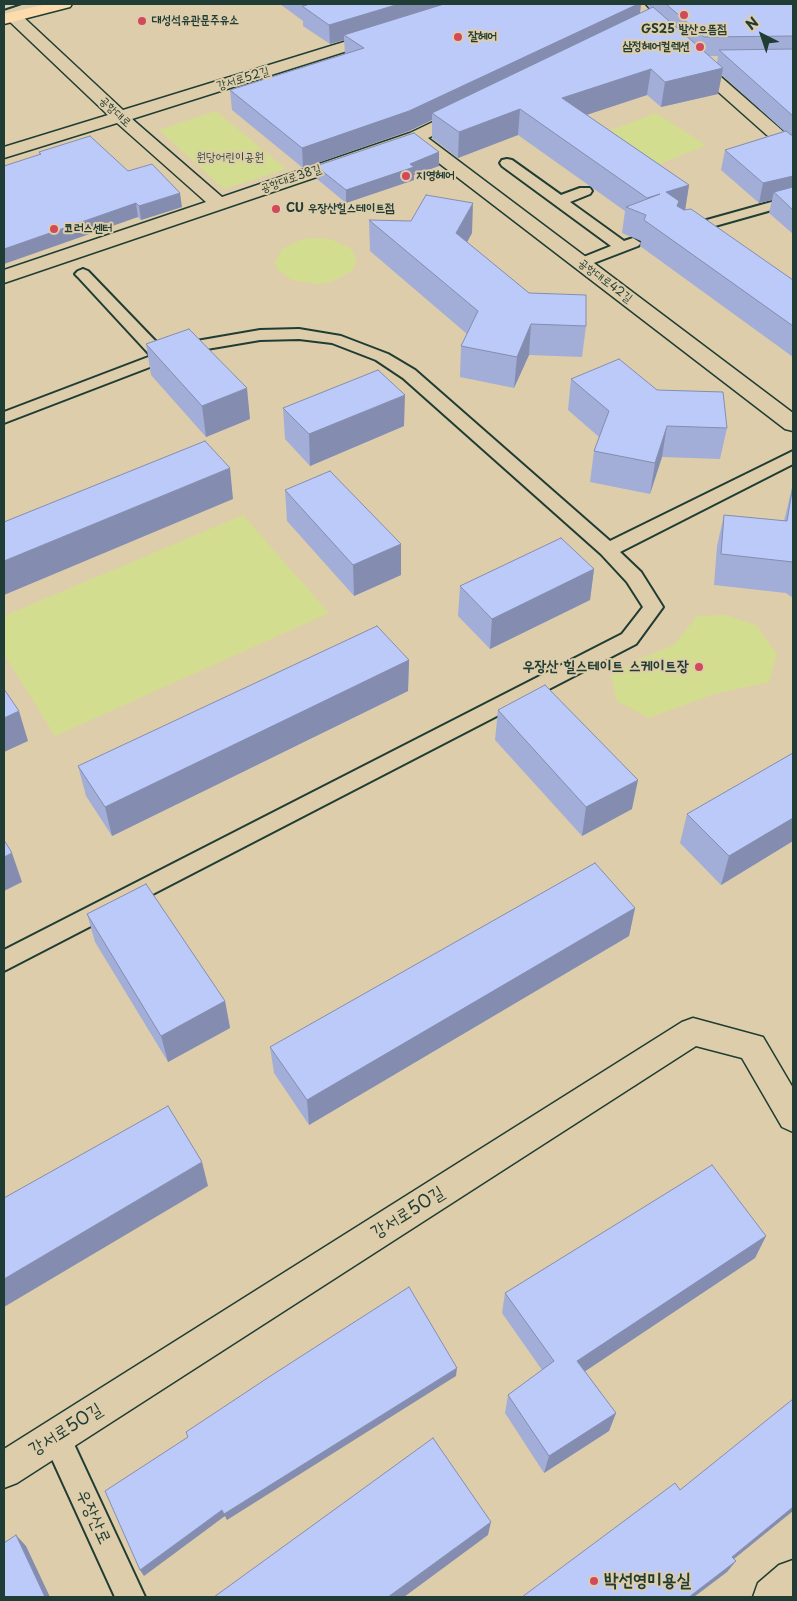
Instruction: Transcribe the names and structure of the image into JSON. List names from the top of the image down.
{
  "streets": {
    "street": [
      "강서로52길",
      "공항대로",
      "공항대로38길",
      "공항대로42길",
      "강서로50길"
    ],
    "lane": ["우장산로"]
  },
  "crossings": [
    ["강서로52길", "공항대로"],
    ["공항대로", "공항대로38길"],
    ["공항대로38길", "공항대로42길"],
    ["강서로50길", "우장산로"]
  ],
  "parks": ["원당어린이공원"],
  "places": [
    "GS25 발산으뜸점",
    "대성석유관문주유소",
    "잘헤어",
    "삼정헤어컬렉션",
    "지영헤어",
    "CU 우장산힐스테이트점",
    "코러스센터",
    "우장산 힐스테이트 스케이트장",
    "박선영미용실"
  ],
  "north": "top left"
}
